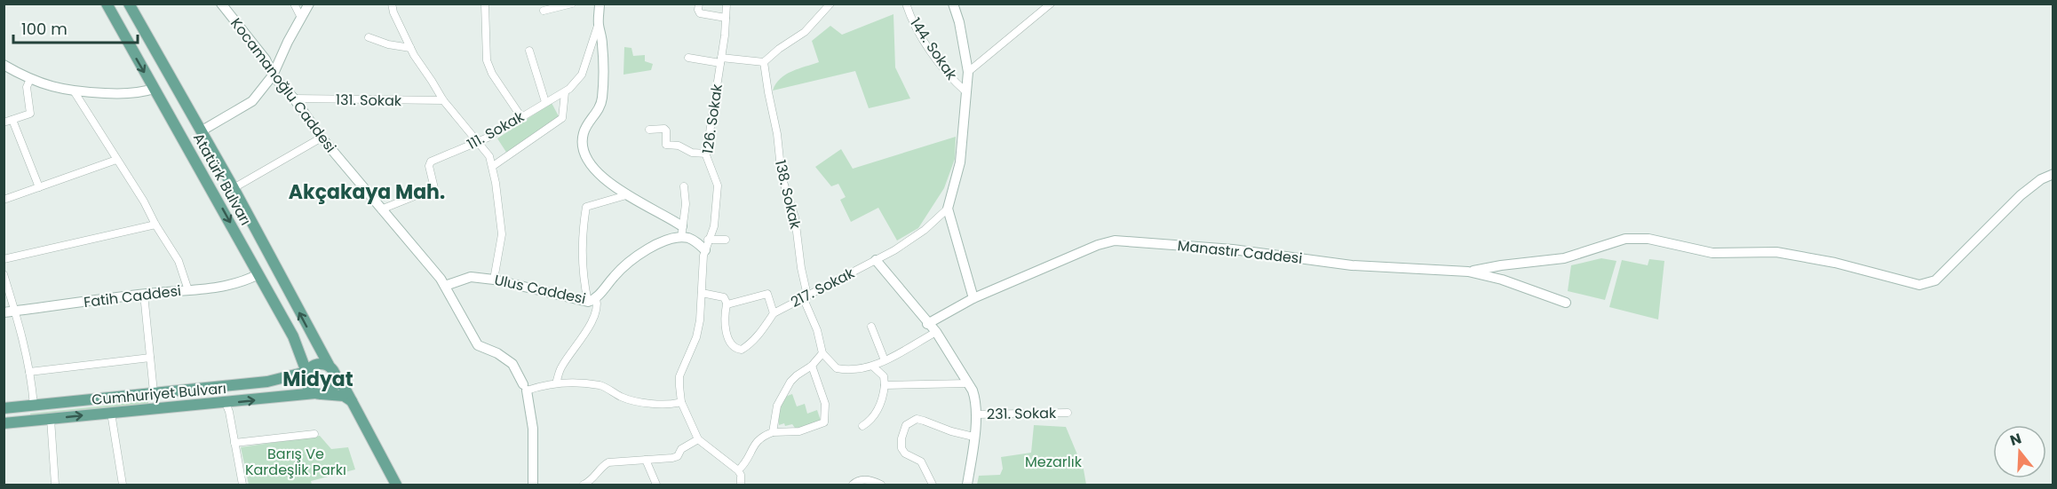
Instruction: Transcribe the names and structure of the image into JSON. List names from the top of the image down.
{
  "streets": {
    "main road": ["Atatürk Bulvarı", "Cumhuriyet Bulvarı"],
    "street": [
      "144. Sokak",
      "Kocamanoğlu Caddesi",
      "131. Sokak",
      "126. Sokak",
      "111. Sokak",
      "138. Sokak",
      "Manastır Caddesi",
      "217. Sokak",
      "Ulus Caddesi",
      "Fatih Caddesi",
      "231. Sokak"
    ]
  },
  "crossings": [
    ["Kocamanoğlu Caddesi", "131. Sokak"],
    ["Kocamanoğlu Caddesi", "111. Sokak"],
    ["Kocamanoğlu Caddesi", "Ulus Caddesi"],
    ["Atatürk Bulvarı", "Fatih Caddesi"],
    ["Atatürk Bulvarı", "Cumhuriyet Bulvarı"],
    ["138. Sokak", "217. Sokak"]
  ],
  "districts": ["Akçakaya Mah.", "Midyat"],
  "parks": ["Barış Ve Kardeşlik Parkı", "Mezarlık"],
  "scale_bar": "100 m",
  "north": "top"
}
